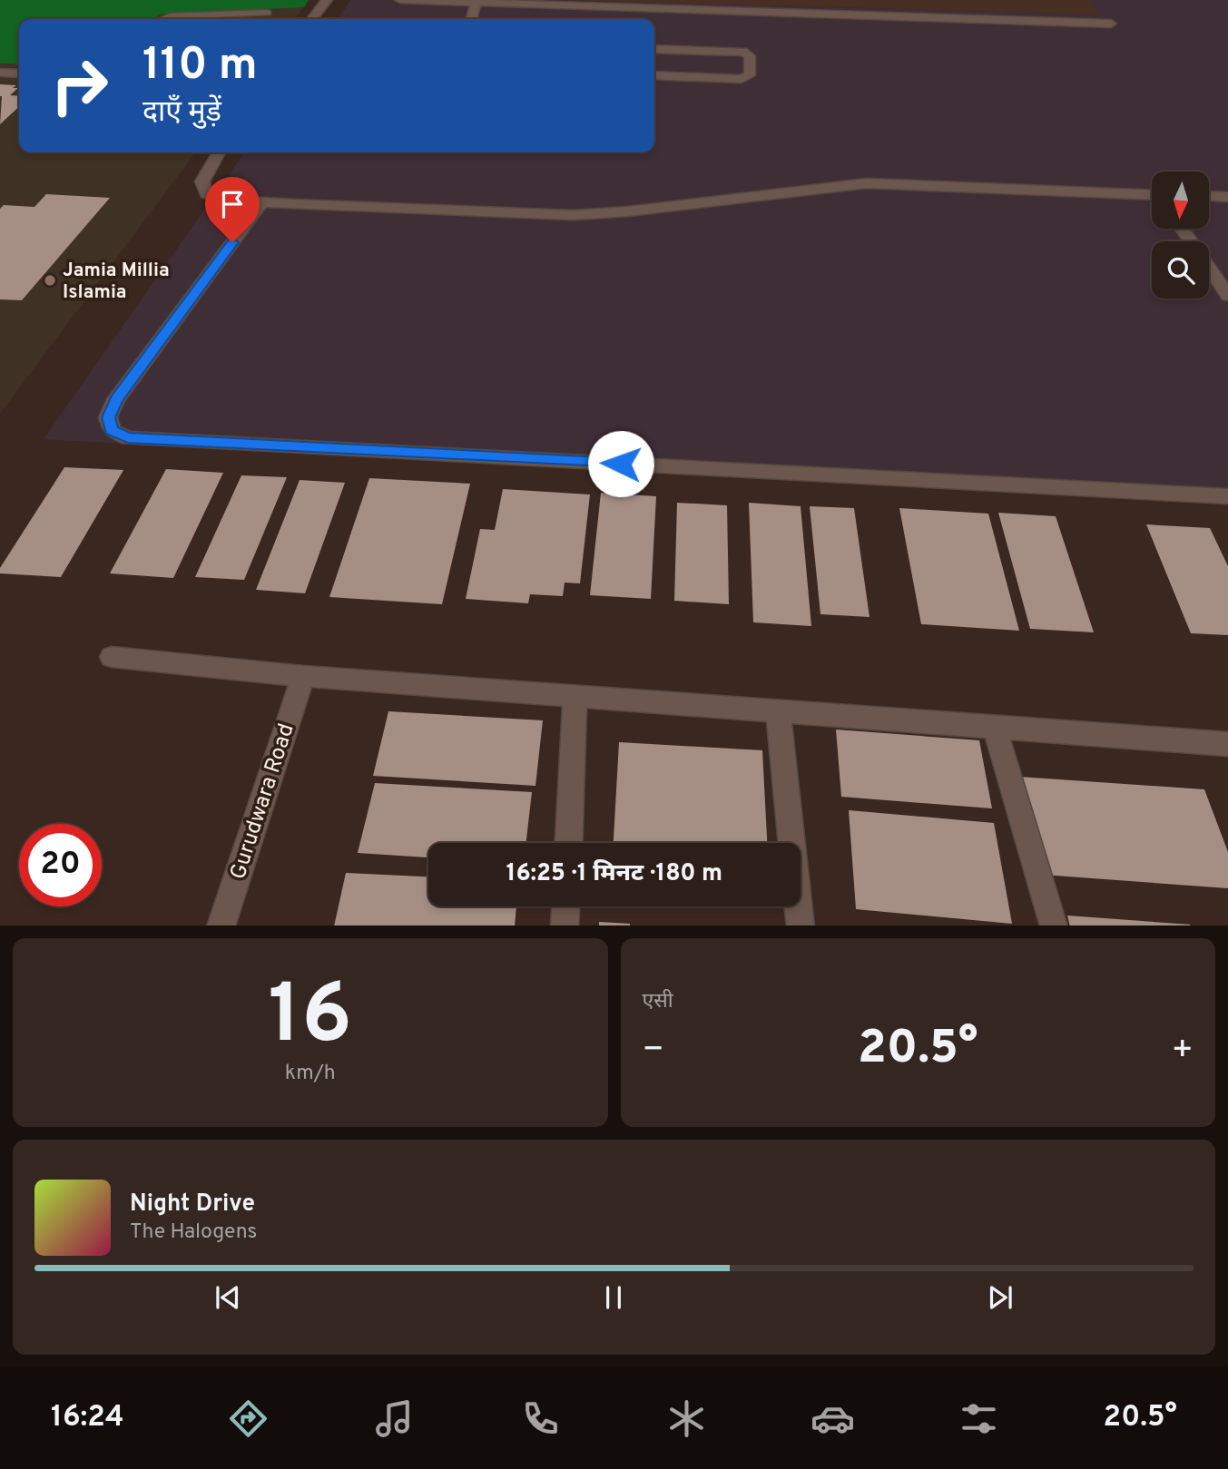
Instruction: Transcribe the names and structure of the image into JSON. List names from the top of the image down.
{
  "streets": {
    "street": ["Gurudwara Road"]
  },
  "places": ["Jamia Millia Islamia"],
  "north": "bottom",
  "page": {
    "turn": ["110 m", "दाएँ मुड़ें"],
    "limit": "20",
    "trip": "16:25 · 1 मिनट · 180 m",
    "tile": [
      ["16", "km/h"],
      "एसी"
    ],
    "heat": ["−", "20.5°", "+"],
    "song": ["Night Drive", "The Halogens"],
    "tabs": ["16:24", "20.5°"]
  }
}
